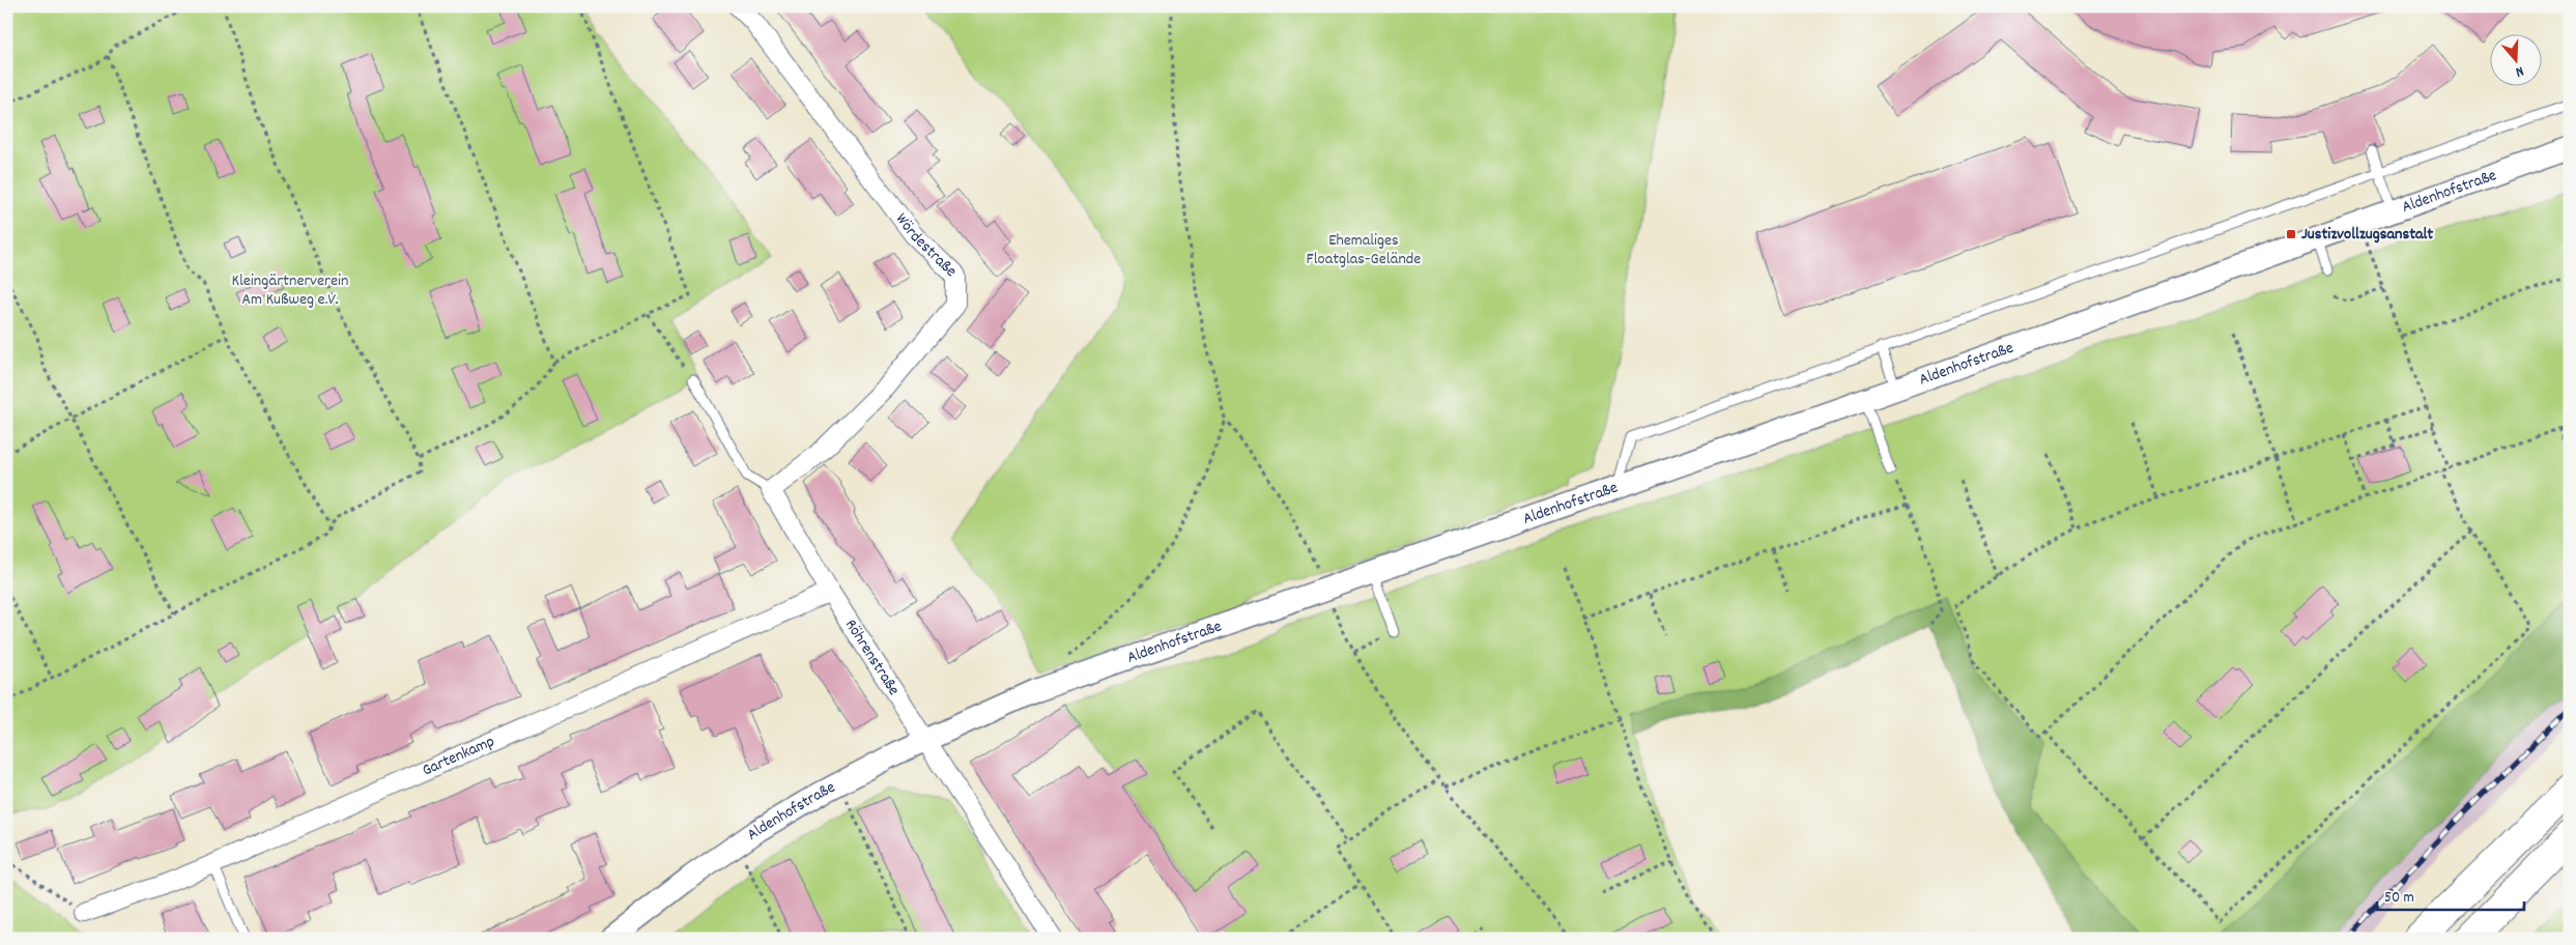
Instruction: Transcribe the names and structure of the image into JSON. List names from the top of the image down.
{
  "streets": {
    "street": [
      "Aldenhofstraße",
      "Wördestraße",
      "Röhrenstraße",
      "Gartenkamp"
    ]
  },
  "crossings": [
    ["Aldenhofstraße", "Röhrenstraße"],
    ["Wördestraße", "Röhrenstraße"],
    ["Röhrenstraße", "Gartenkamp"]
  ],
  "parks": ["Ehemaliges Floatglas-Gelände", "Kleingärtnerverein Am Kußweg e.V."],
  "places": {
    "transit": ["Justizvollzugsanstalt"]
  },
  "scale_bar": "50 m",
  "north": "bottom"
}
